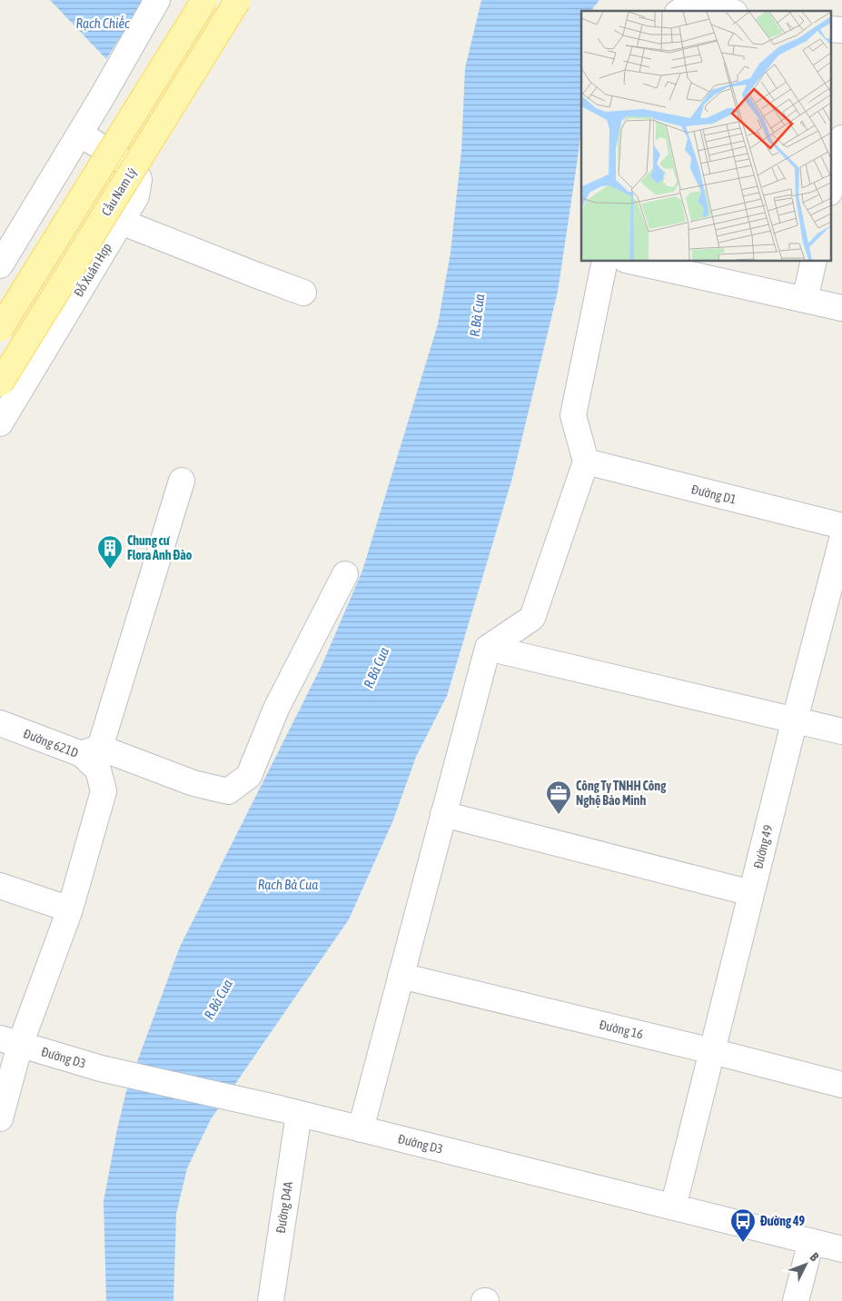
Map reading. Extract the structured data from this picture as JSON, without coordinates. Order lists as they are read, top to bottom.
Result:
{
  "streets": {
    "main road": ["Cầu Nam Lý"],
    "street": [
      "Đỗ Xuân Hợp",
      "Đường D1",
      "Đường 621D",
      "Đường 49",
      "Đường 16",
      "Đường D3",
      "Đường D4A"
    ]
  },
  "crossings": [
    ["Đường 49", "Đường 16"],
    ["Đường 49", "Đường D3"],
    ["Đường D3", "Đường D4A"]
  ],
  "water": ["Rạch Chiếc", "R.Bà Cua", "Rạch Bà Cua"],
  "places": {
    "building": ["Chung cư Flora Anh Đào"],
    "office": ["Công Ty TNHH Công Nghệ Bảo Minh"],
    "bus stop": ["Đường 49"]
  },
  "north": "top right"
}
